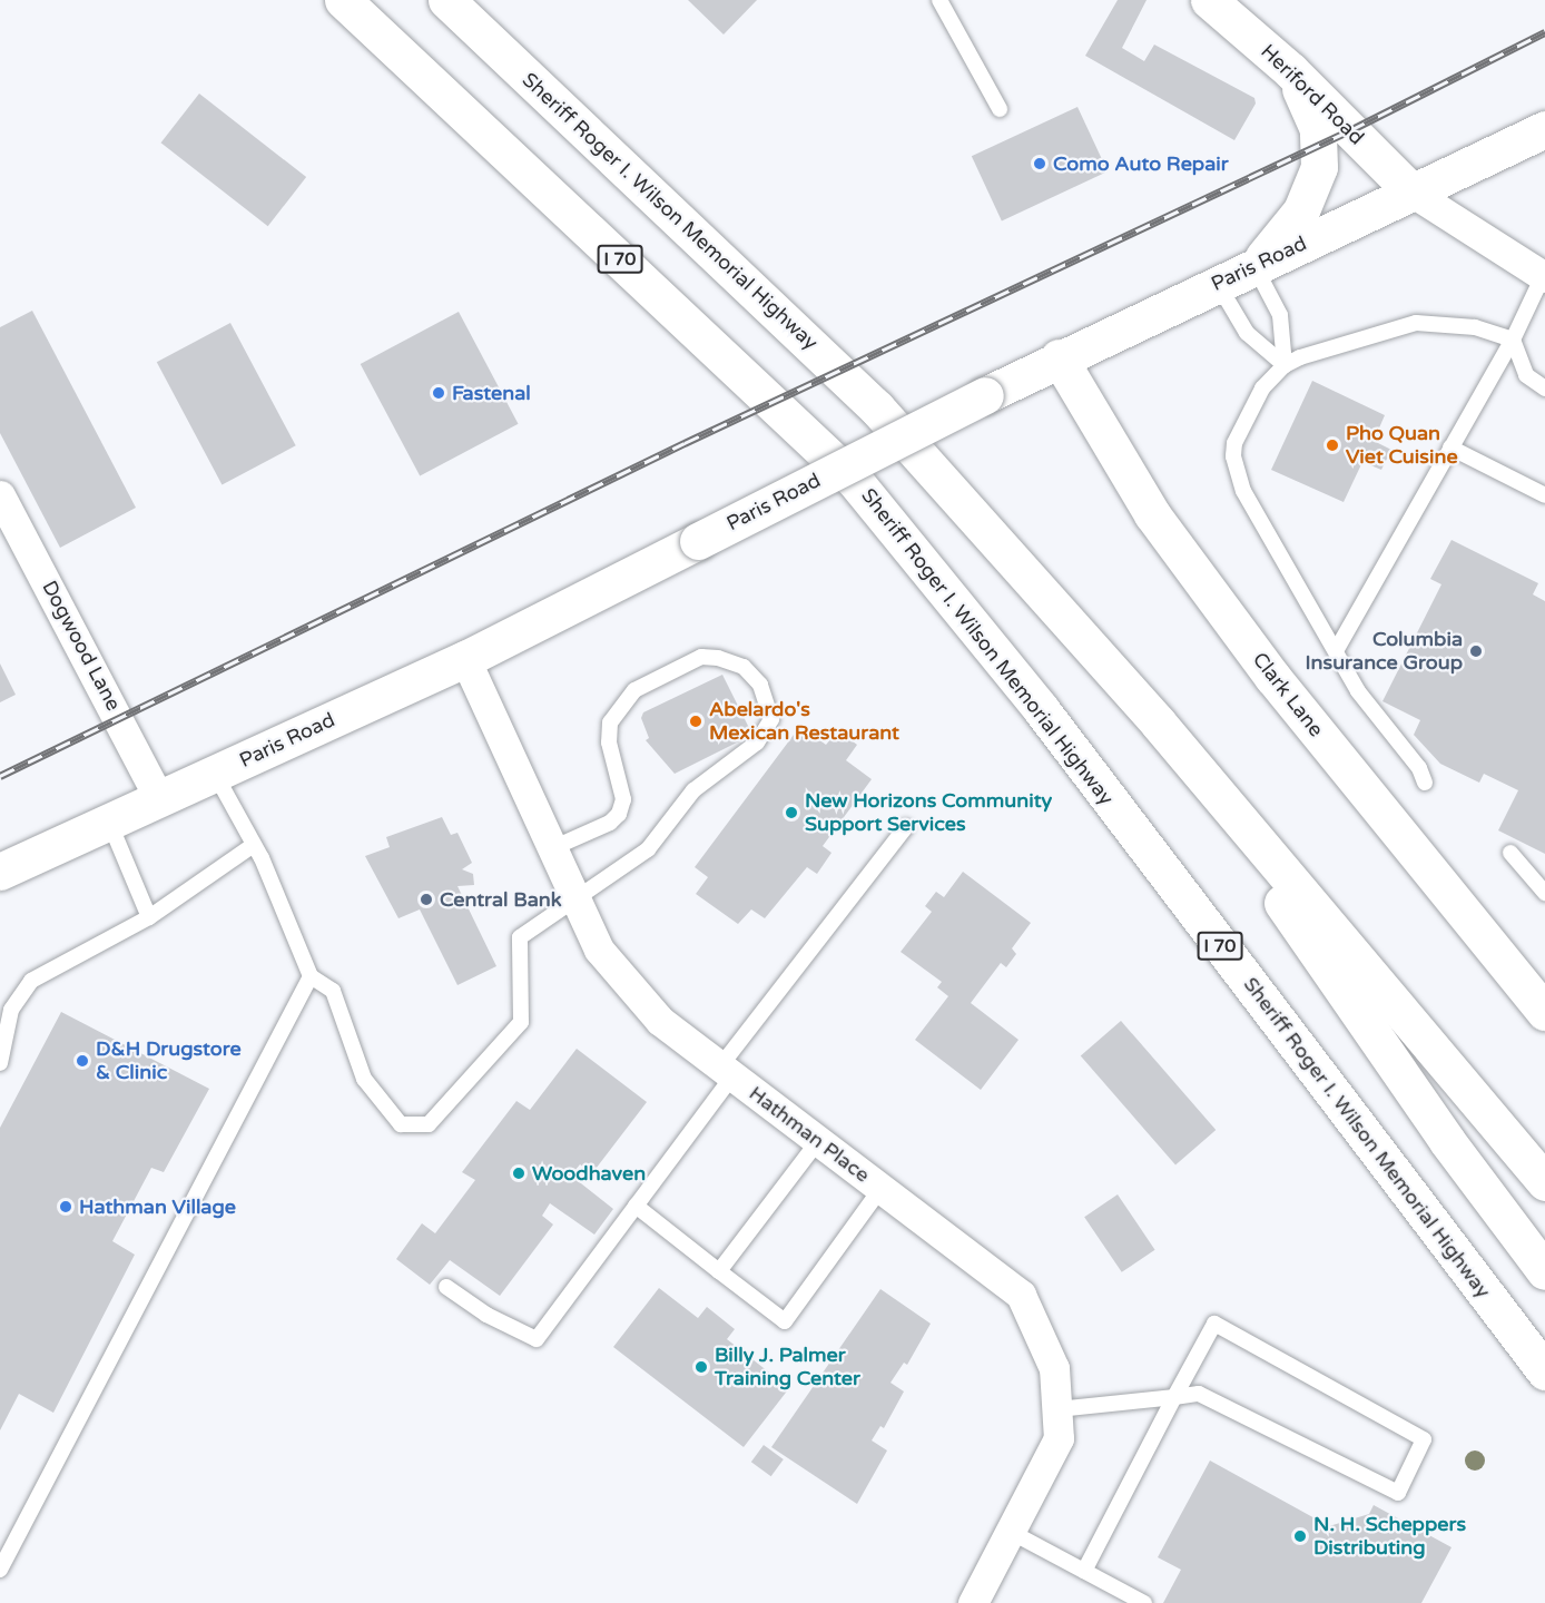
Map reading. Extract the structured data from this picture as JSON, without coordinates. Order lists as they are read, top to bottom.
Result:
{
  "streets": {
    "main road": [
      "Heriford Road",
      "Sheriff Roger I. Wilson Memorial Highway",
      "I 70",
      "Paris Road",
      "Clark Lane"
    ],
    "street": ["Dogwood Lane", "Hathman Place"]
  },
  "crossings": [
    ["Heriford Road", "Paris Road"],
    ["Paris Road", "Dogwood Lane"],
    ["Paris Road", "Clark Lane"],
    ["Paris Road", "Hathman Place"]
  ],
  "places": [
    "Como Auto Repair",
    "Fastenal",
    "Pho Quan Viet Cuisine",
    "Columbia Insurance Group",
    "Abelardo's Mexican Restaurant",
    "New Horizons Community Support Services",
    "Central Bank",
    "D&H Drugstore & Clinic",
    "Woodhaven",
    "Hathman Village",
    "Billy J. Palmer Training Center",
    "N. H. Scheppers Distributing"
  ]
}
